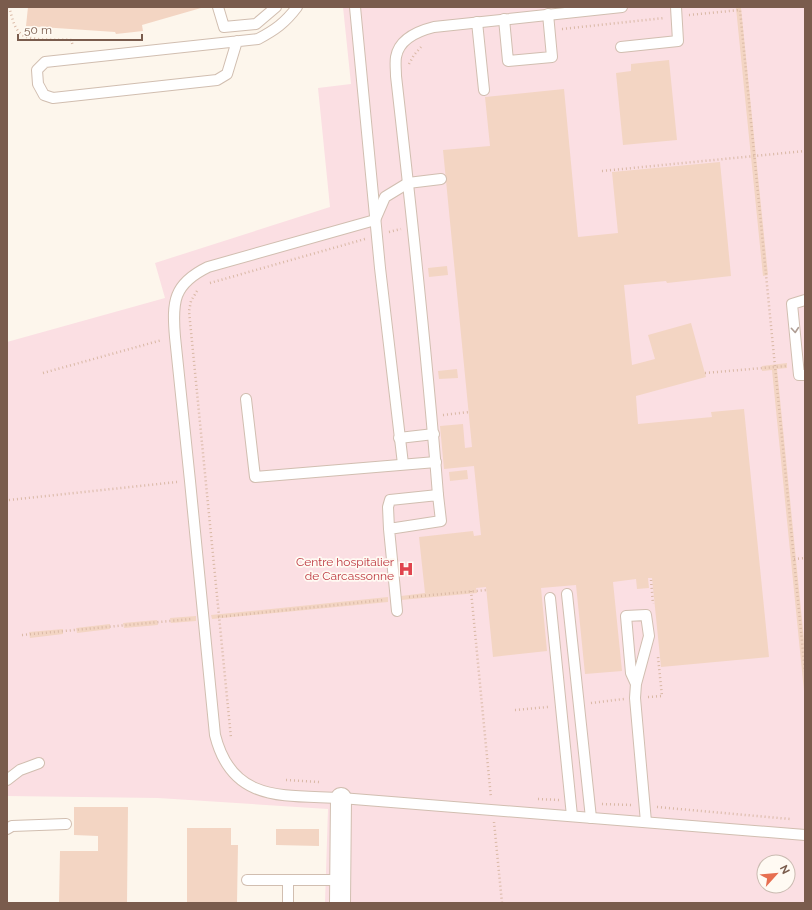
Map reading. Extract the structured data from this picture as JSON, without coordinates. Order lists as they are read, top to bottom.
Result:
{
  "places": {
    "hospital": ["Centre hospitalier de Carcassonne"]
  },
  "scale_bar": "50 m",
  "north": "top right"
}
